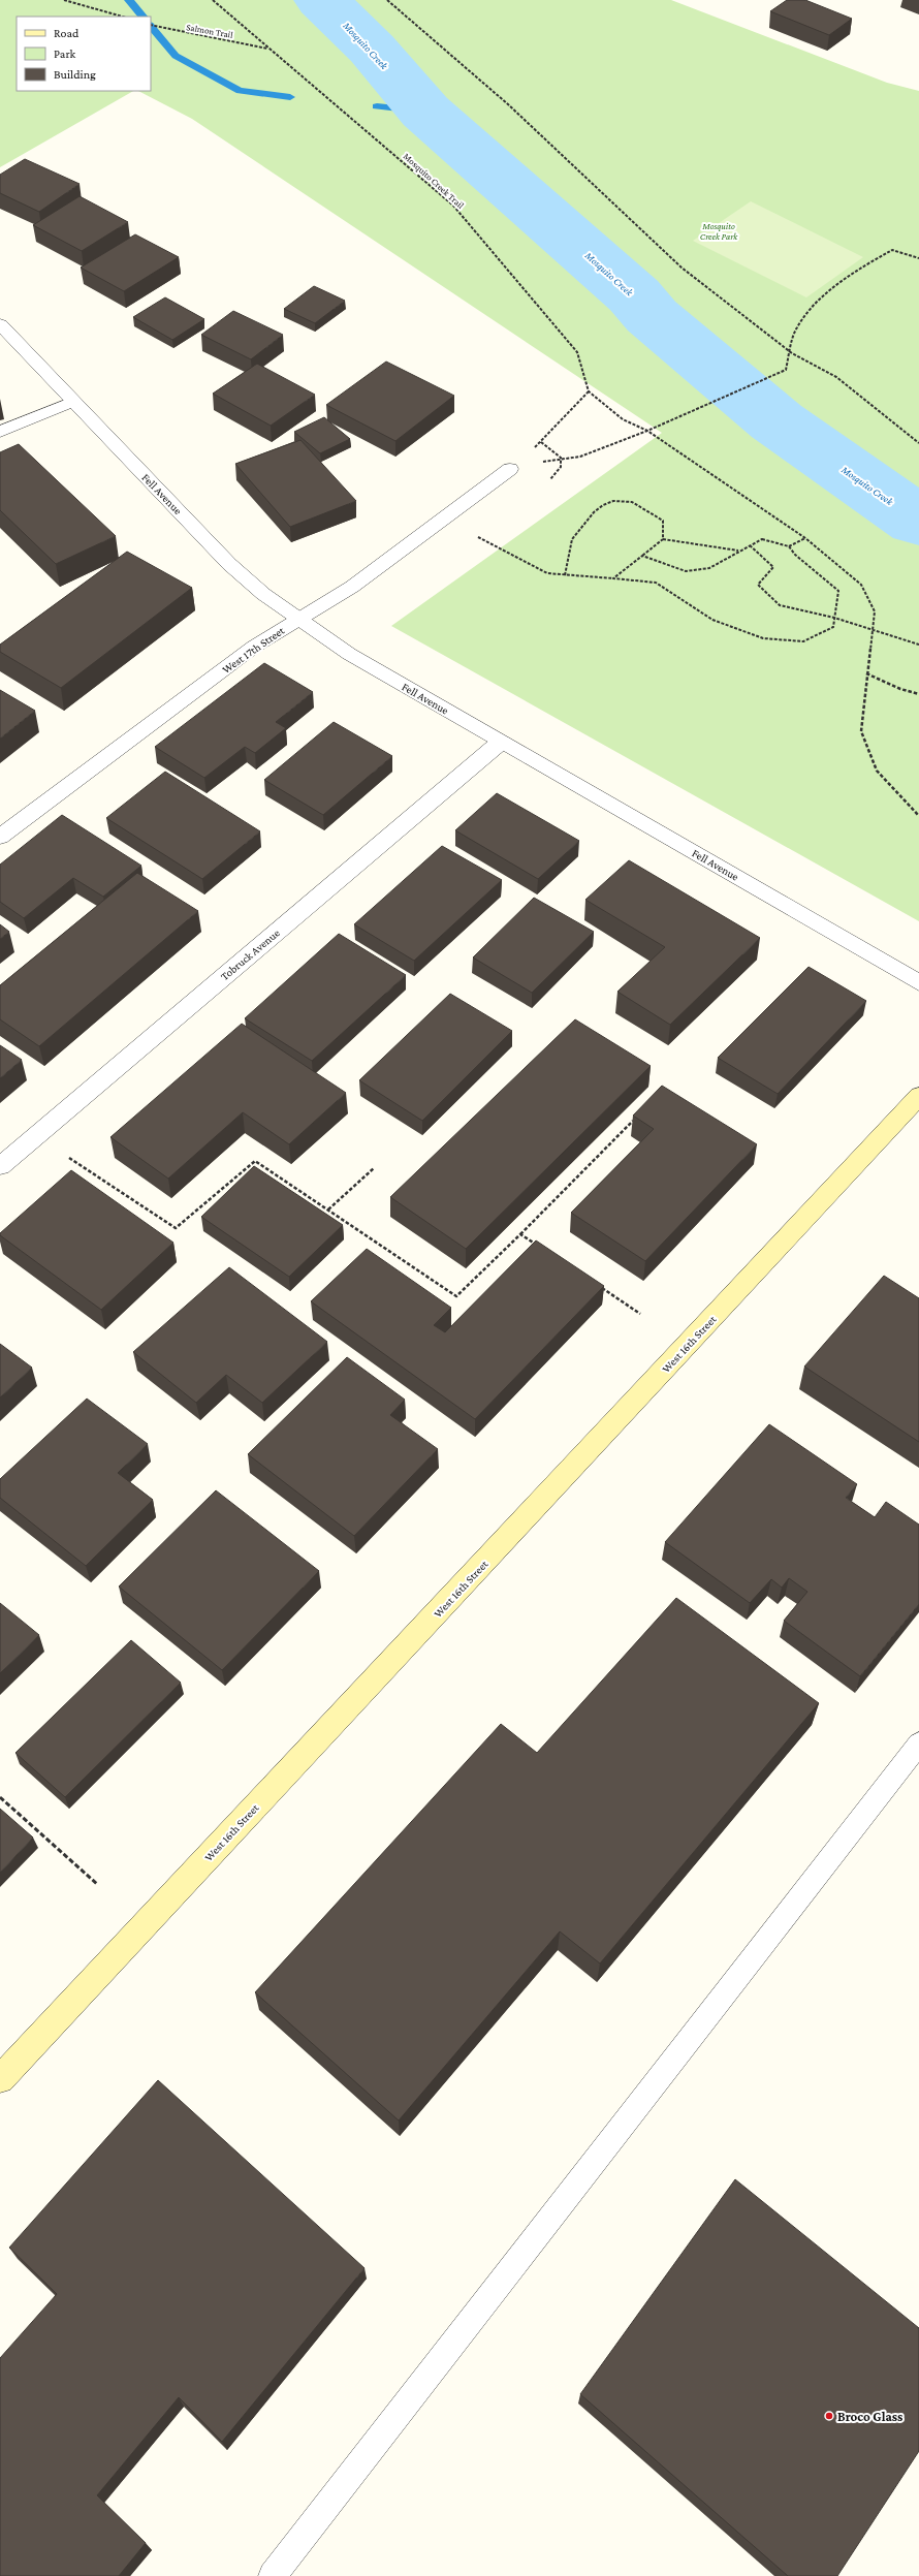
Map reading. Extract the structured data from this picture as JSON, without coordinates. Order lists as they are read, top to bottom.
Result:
{
  "streets": {
    "main road": ["West 16th Street"],
    "street": ["Fell Avenue", "West 17th Street", "Tobruck Avenue"],
    "path": ["Salmon Trail", "Mosquito Creek Trail"]
  },
  "crossings": [
    ["Salmon Trail", "Mosquito Creek Trail"],
    ["Fell Avenue", "West 17th Street"],
    ["Fell Avenue", "Tobruck Avenue"]
  ],
  "water": ["Mosquito Creek"],
  "parks": ["Mosquito Creek Park"],
  "places": ["Broco Glass"],
  "legend": ["Road", "Park", "Building"]
}
